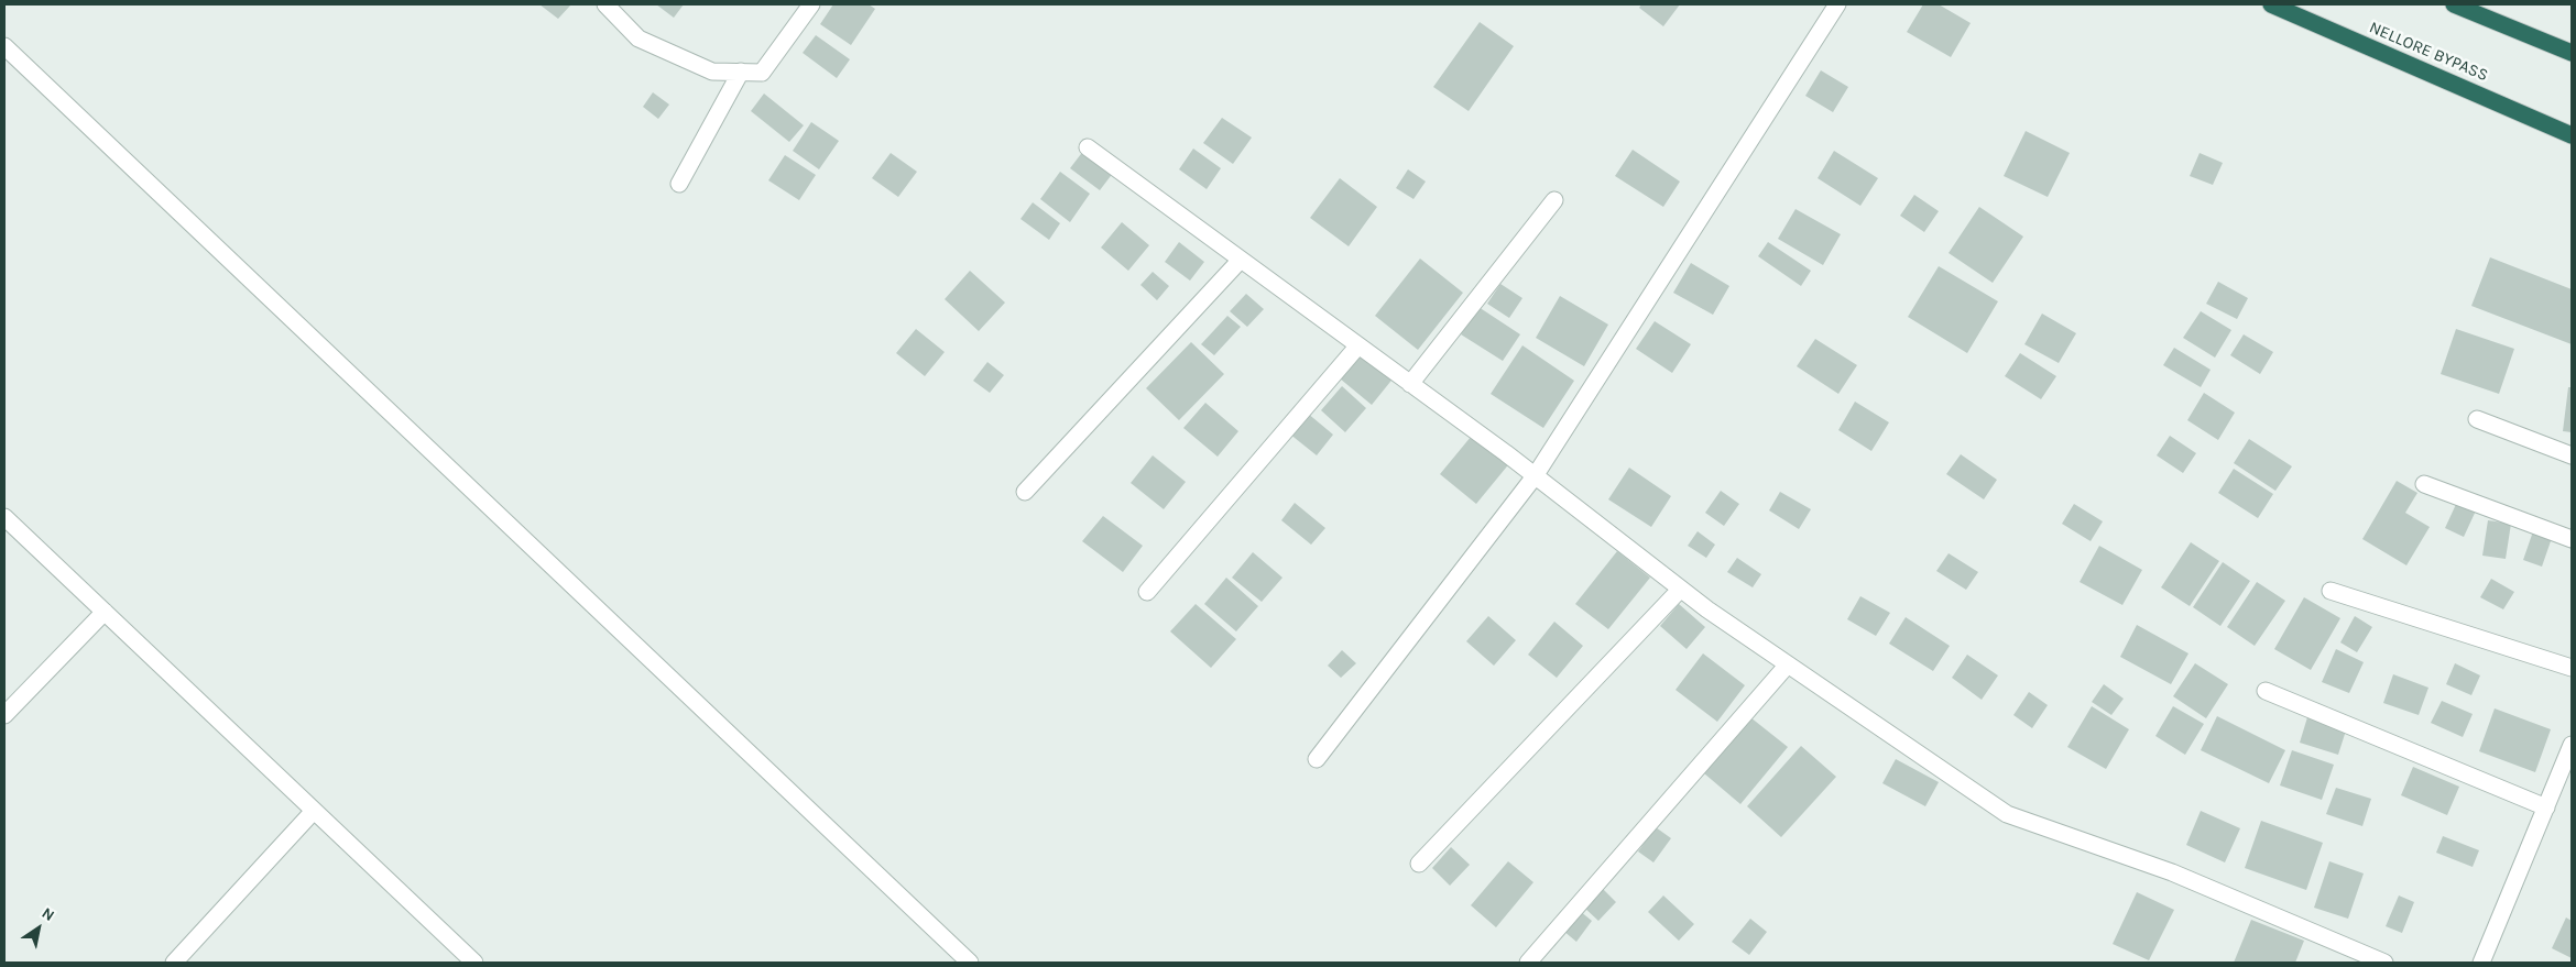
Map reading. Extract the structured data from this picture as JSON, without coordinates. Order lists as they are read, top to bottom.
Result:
{
  "streets": {
    "highway": ["NELLORE BYPASS"]
  },
  "north": "top right"
}
